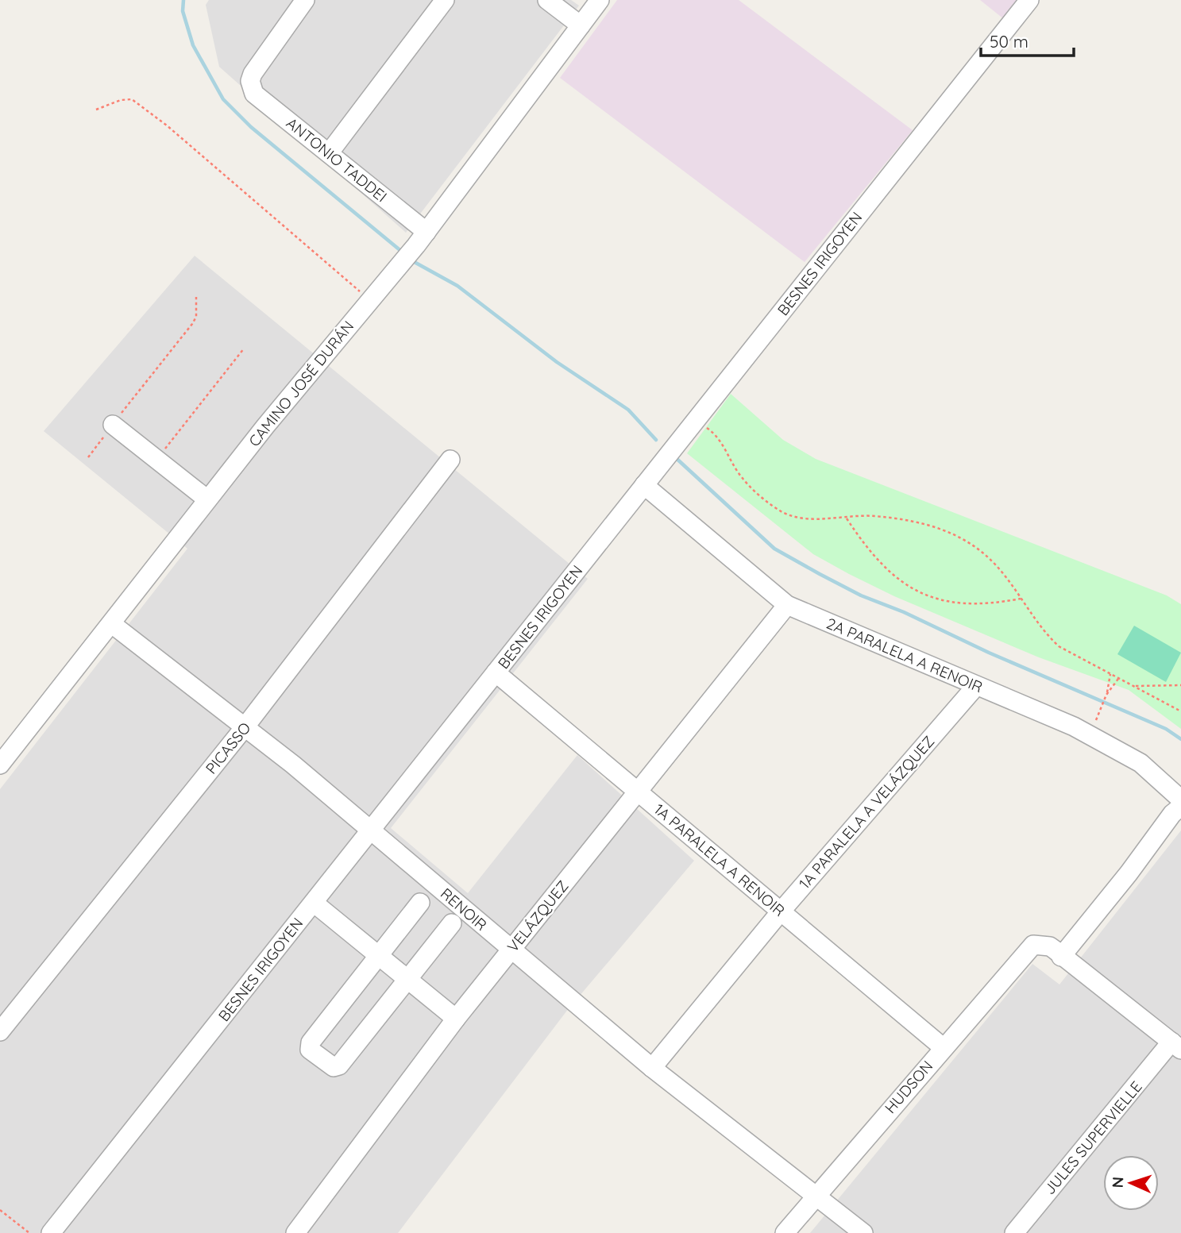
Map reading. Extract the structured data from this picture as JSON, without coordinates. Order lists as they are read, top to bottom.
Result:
{
  "streets": {
    "street": [
      "ANTONIO TADDEI",
      "BESNES IRIGOYEN",
      "CAMINO JOSÉ DURÁN",
      "2A PARALELA A RENOIR",
      "PICASSO",
      "1A PARALELA A VELÁZQUEZ",
      "1A PARALELA A RENOIR",
      "RENOIR",
      "VELÁZQUEZ",
      "HUDSON",
      "JULES SUPERVIELLE"
    ]
  },
  "crossings": [
    ["ANTONIO TADDEI", "CAMINO JOSÉ DURÁN"],
    ["BESNES IRIGOYEN", "2A PARALELA A RENOIR"],
    ["BESNES IRIGOYEN", "1A PARALELA A RENOIR"],
    ["BESNES IRIGOYEN", "RENOIR"],
    ["CAMINO JOSÉ DURÁN", "RENOIR"],
    ["2A PARALELA A RENOIR", "1A PARALELA A VELÁZQUEZ"],
    ["2A PARALELA A RENOIR", "VELÁZQUEZ"],
    ["PICASSO", "RENOIR"],
    ["1A PARALELA A VELÁZQUEZ", "1A PARALELA A RENOIR"],
    ["1A PARALELA A VELÁZQUEZ", "RENOIR"],
    ["1A PARALELA A RENOIR", "VELÁZQUEZ"],
    ["1A PARALELA A RENOIR", "HUDSON"],
    ["RENOIR", "VELÁZQUEZ"],
    ["RENOIR", "HUDSON"]
  ],
  "scale_bar": "50 m",
  "north": "left"
}
